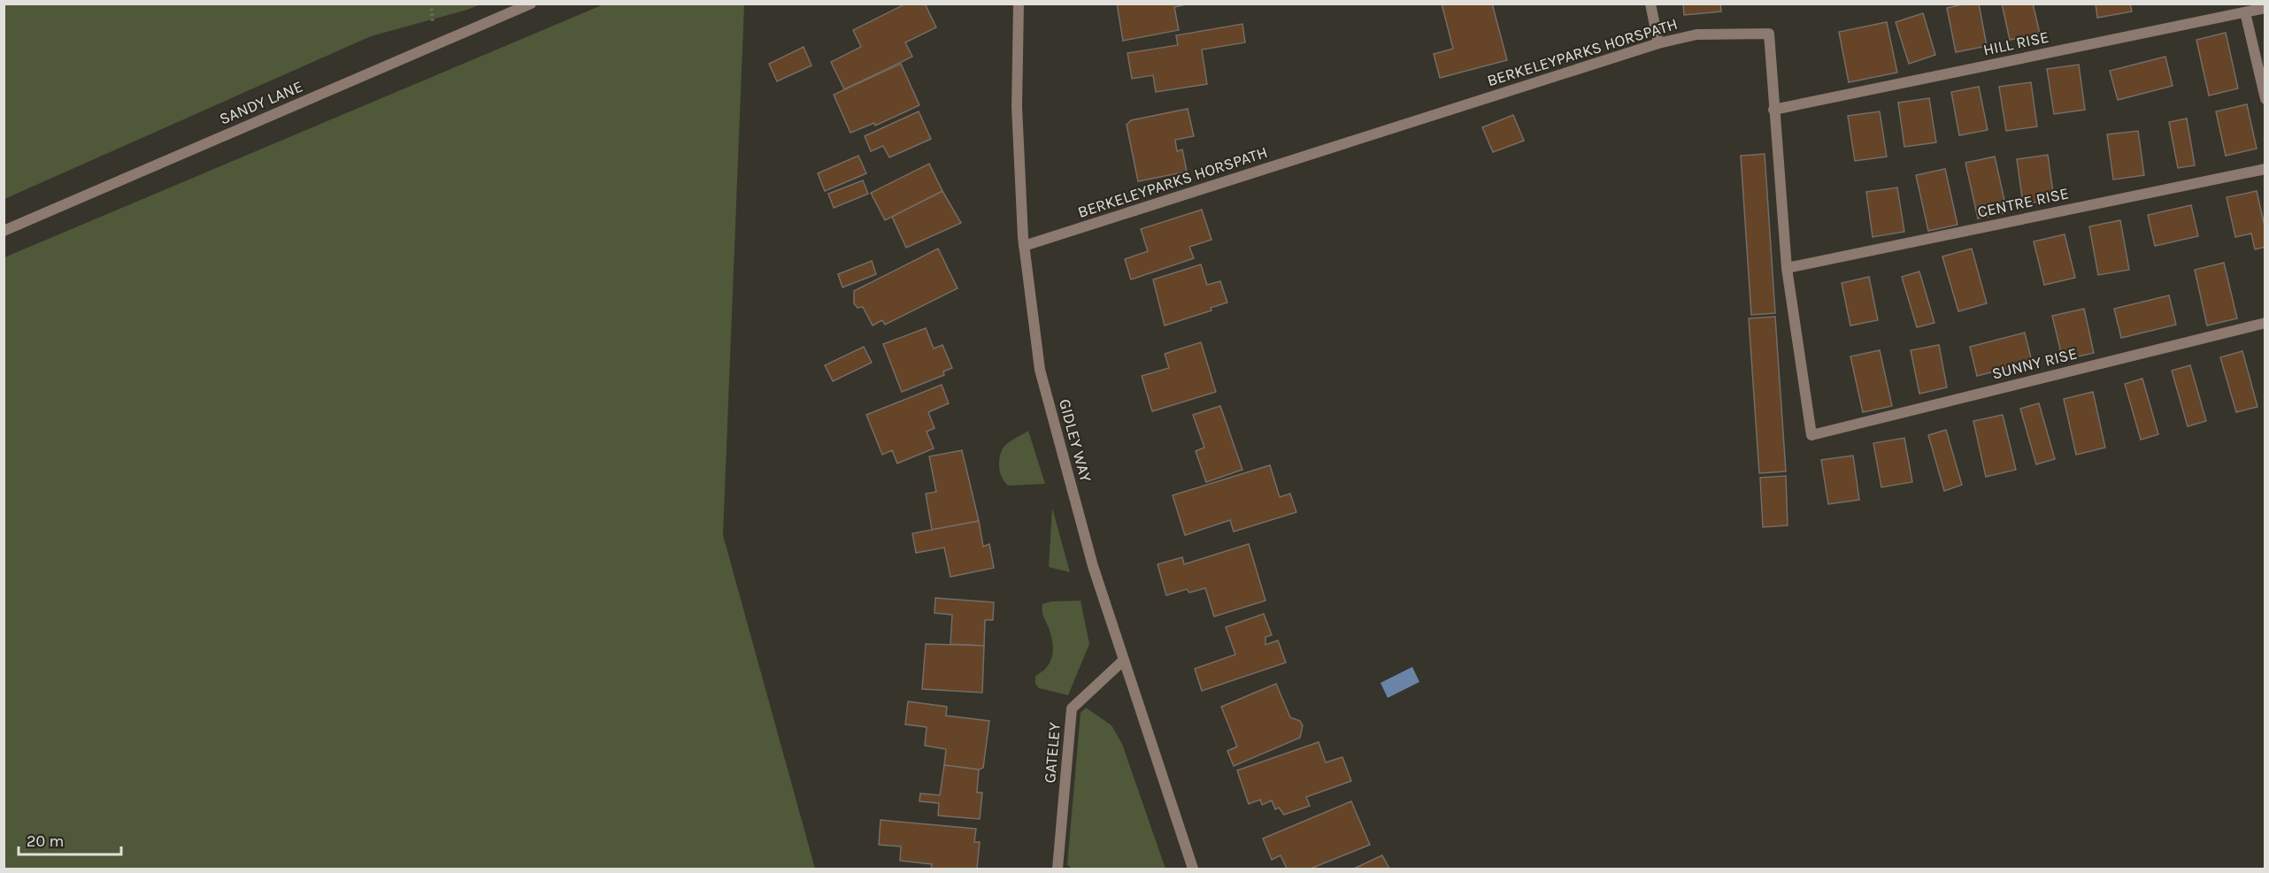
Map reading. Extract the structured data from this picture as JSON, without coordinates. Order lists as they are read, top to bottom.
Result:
{
  "streets": {
    "street": [
      "HILL RISE",
      "BERKELEYPARKS HORSPATH",
      "SANDY LANE",
      "CENTRE RISE",
      "SUNNY RISE",
      "GIDLEY WAY",
      "GATELEY"
    ]
  },
  "crossings": [
    ["HILL RISE", "BERKELEYPARKS HORSPATH"],
    ["BERKELEYPARKS HORSPATH", "CENTRE RISE"],
    ["BERKELEYPARKS HORSPATH", "SUNNY RISE"],
    ["BERKELEYPARKS HORSPATH", "GIDLEY WAY"],
    ["GIDLEY WAY", "GATELEY"]
  ],
  "scale_bar": "20 m"
}
